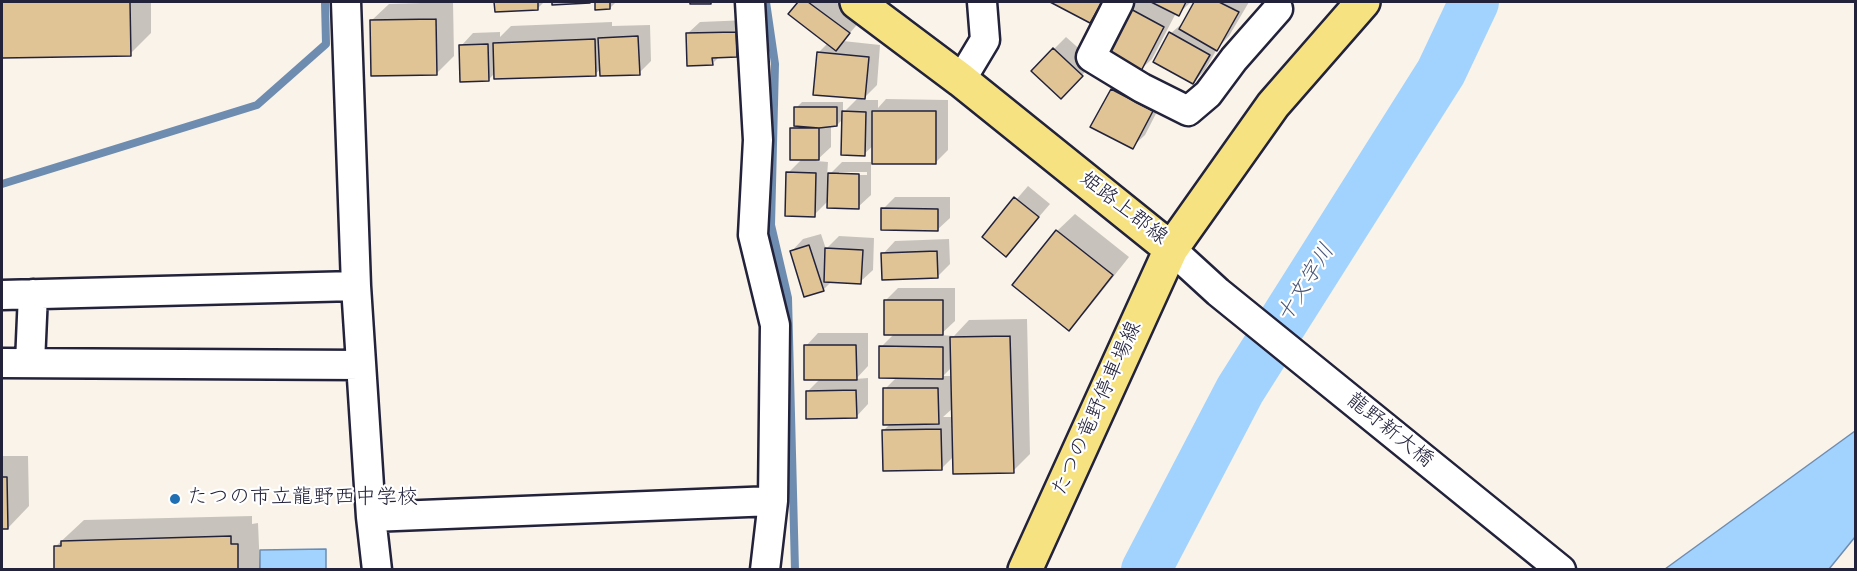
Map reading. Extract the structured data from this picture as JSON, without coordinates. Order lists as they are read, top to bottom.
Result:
{
  "streets": {
    "main road": ["姫路上郡線", "たつの竜野停車場線"],
    "street": ["龍野新大橋"]
  },
  "crossings": [
    ["姫路上郡線", "たつの竜野停車場線"],
    ["姫路上郡線", "龍野新大橋"],
    ["たつの竜野停車場線", "龍野新大橋"]
  ],
  "water": ["十文字川"],
  "places": ["たつの市立龍野西中学校"]
}
